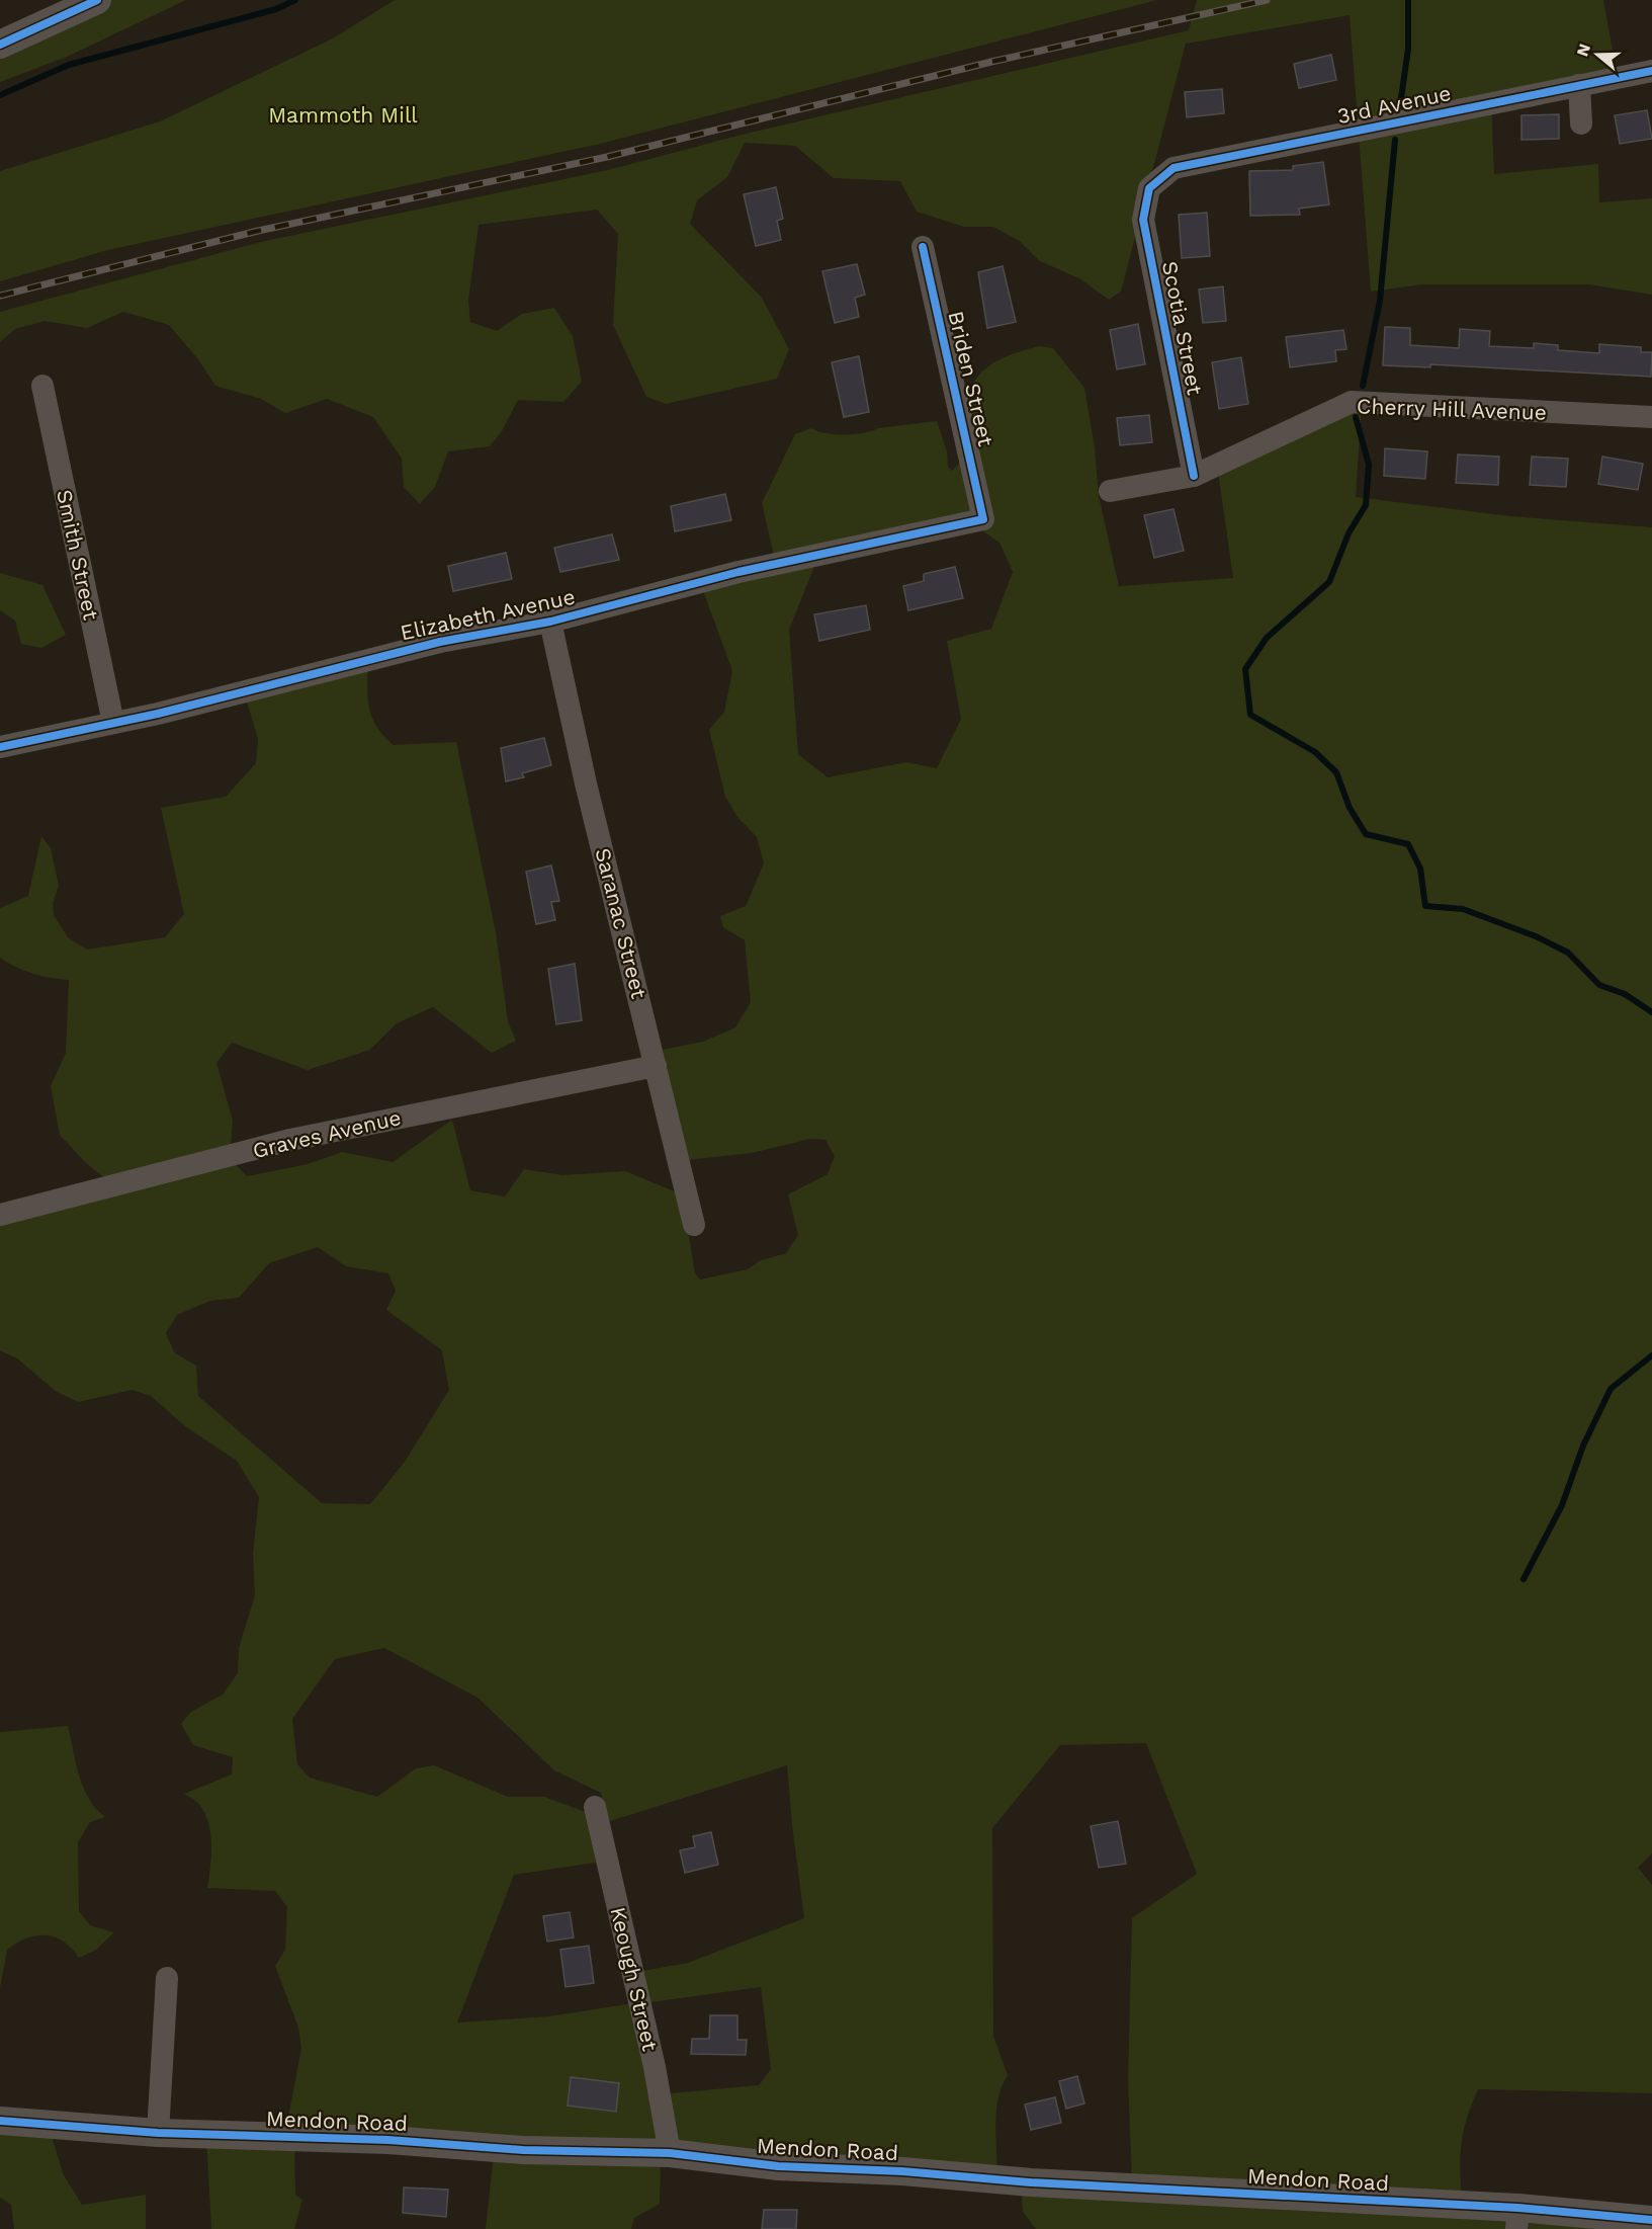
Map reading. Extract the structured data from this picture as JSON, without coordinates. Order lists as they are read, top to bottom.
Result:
{
  "streets": {
    "street": [
      "3rd Avenue",
      "Scotia Street",
      "Briden Street",
      "Cherry Hill Avenue",
      "Smith Street",
      "Elizabeth Avenue",
      "Saranac Street",
      "Graves Avenue",
      "Keough Street",
      "Mendon Road"
    ]
  },
  "crossings": [
    ["3rd Avenue", "Scotia Street"],
    ["Scotia Street", "Cherry Hill Avenue"],
    ["Briden Street", "Elizabeth Avenue"],
    ["Smith Street", "Elizabeth Avenue"],
    ["Elizabeth Avenue", "Saranac Street"],
    ["Saranac Street", "Graves Avenue"],
    ["Keough Street", "Mendon Road"]
  ],
  "parks": ["Mammoth Mill"],
  "north": "left"
}
